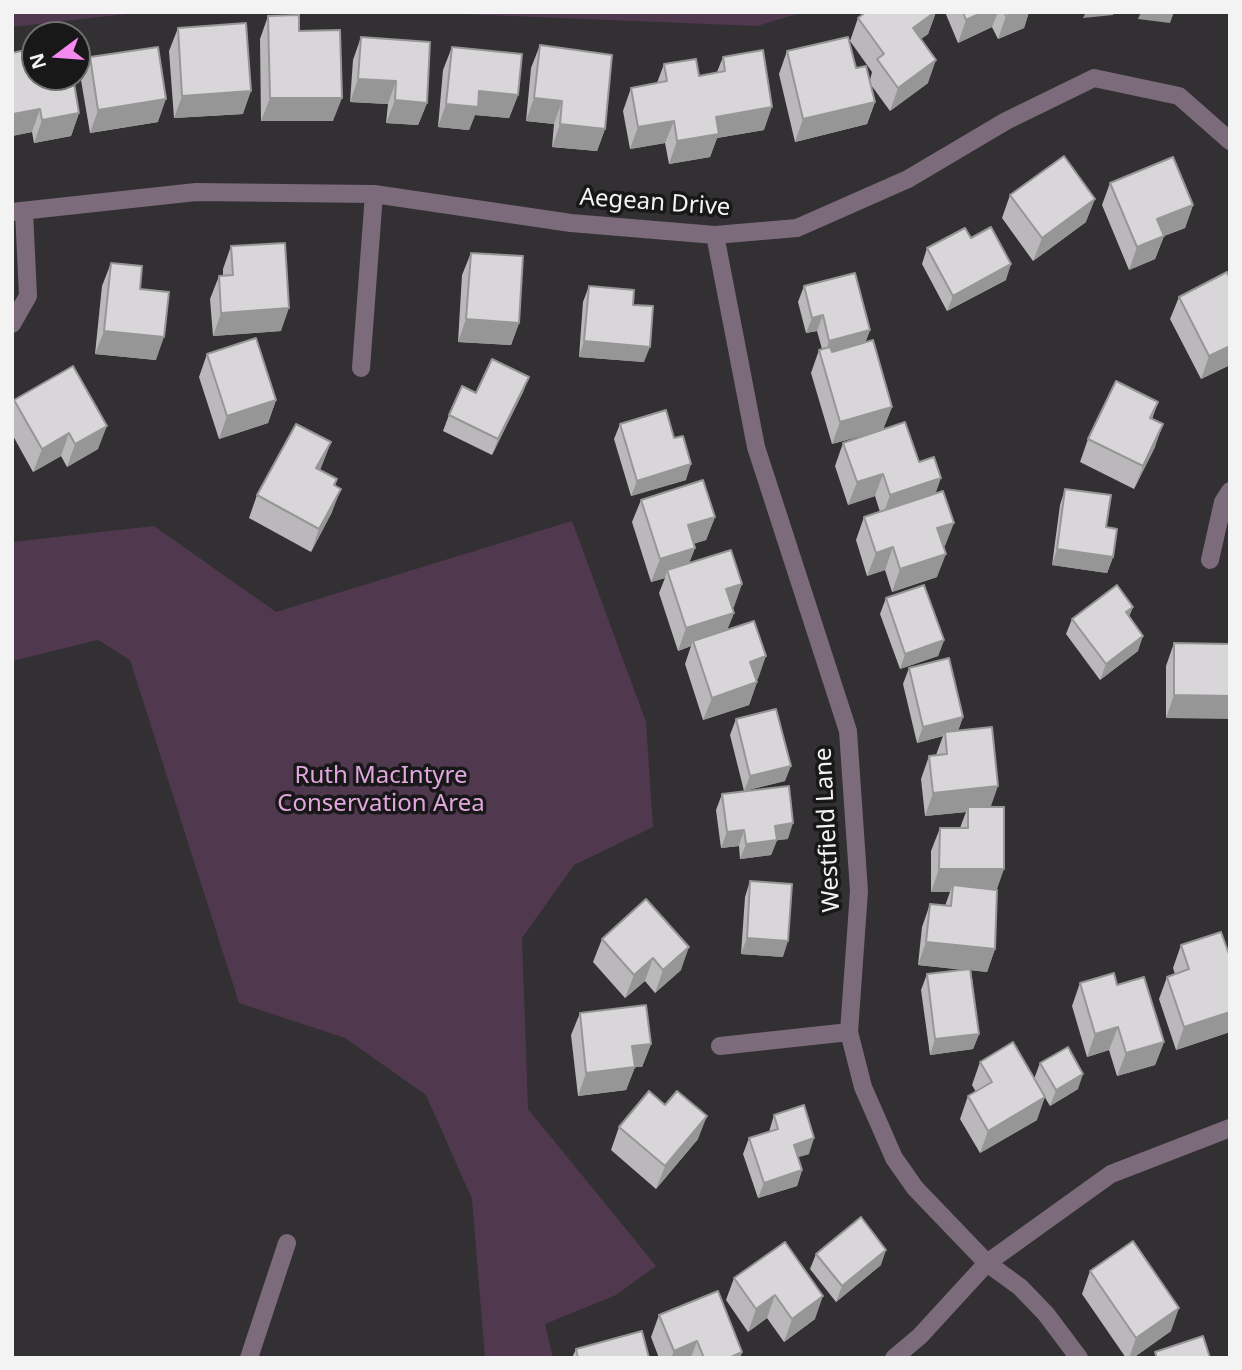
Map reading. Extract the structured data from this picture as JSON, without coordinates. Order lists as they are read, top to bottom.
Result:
{
  "streets": {
    "street": ["Aegean Drive", "Westfield Lane"]
  },
  "crossings": [
    ["Aegean Drive", "Westfield Lane"]
  ],
  "parks": ["Ruth MacIntyre Conservation Area"],
  "north": "left"
}
